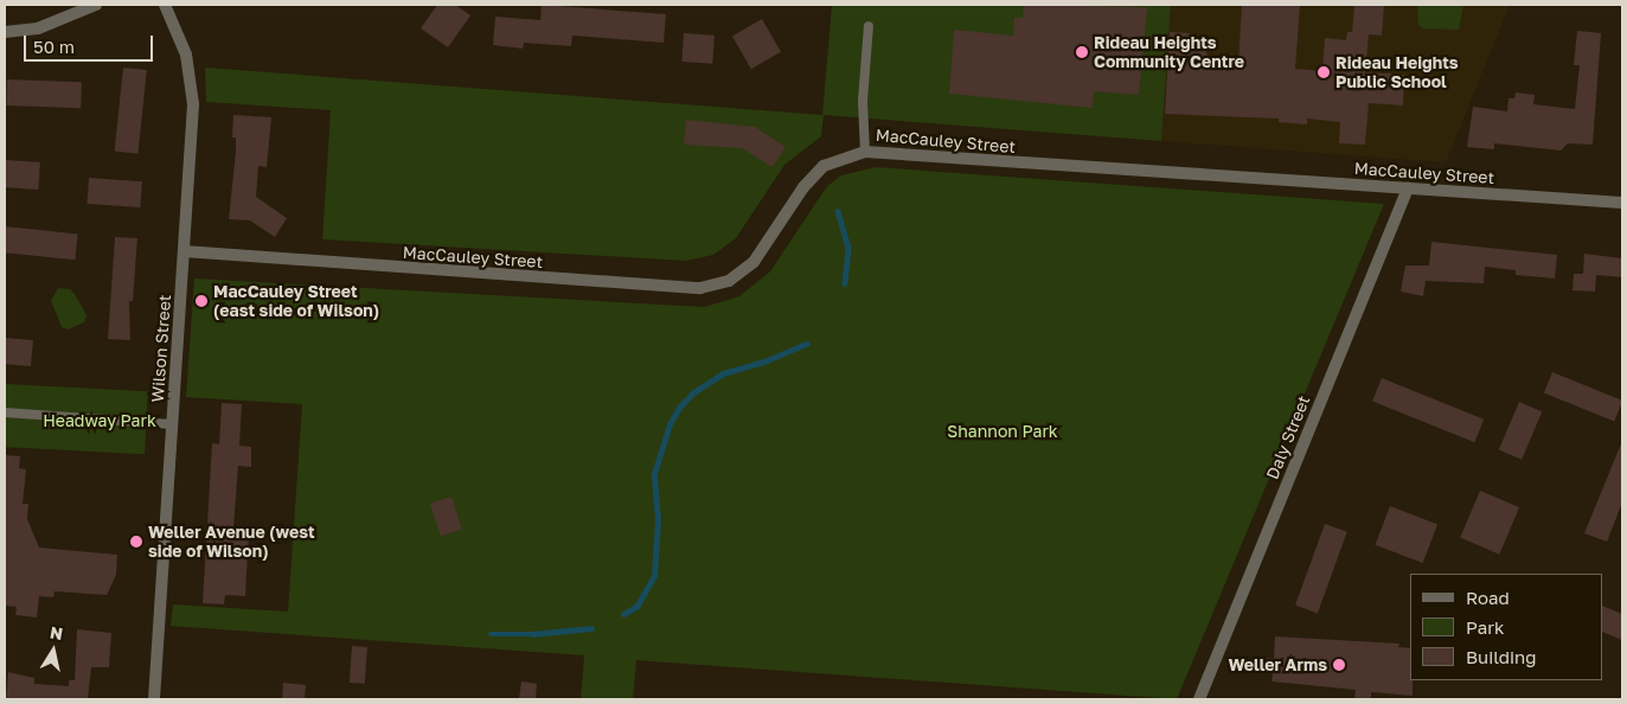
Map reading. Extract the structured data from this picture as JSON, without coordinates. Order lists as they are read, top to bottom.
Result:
{
  "streets": {
    "street": ["MacCauley Street", "Wilson Street", "Daly Street"]
  },
  "crossings": [
    ["MacCauley Street", "Wilson Street"],
    ["MacCauley Street", "Daly Street"]
  ],
  "parks": ["Headway Park", "Shannon Park"],
  "places": [
    "Rideau Heights Community Centre",
    "Rideau Heights Public School",
    "MacCauley Street (east side of Wilson)",
    "Weller Avenue (west side of Wilson)",
    "Weller Arms"
  ],
  "legend": ["Road", "Park", "Building"],
  "scale_bar": "50 m",
  "north": "top"
}
